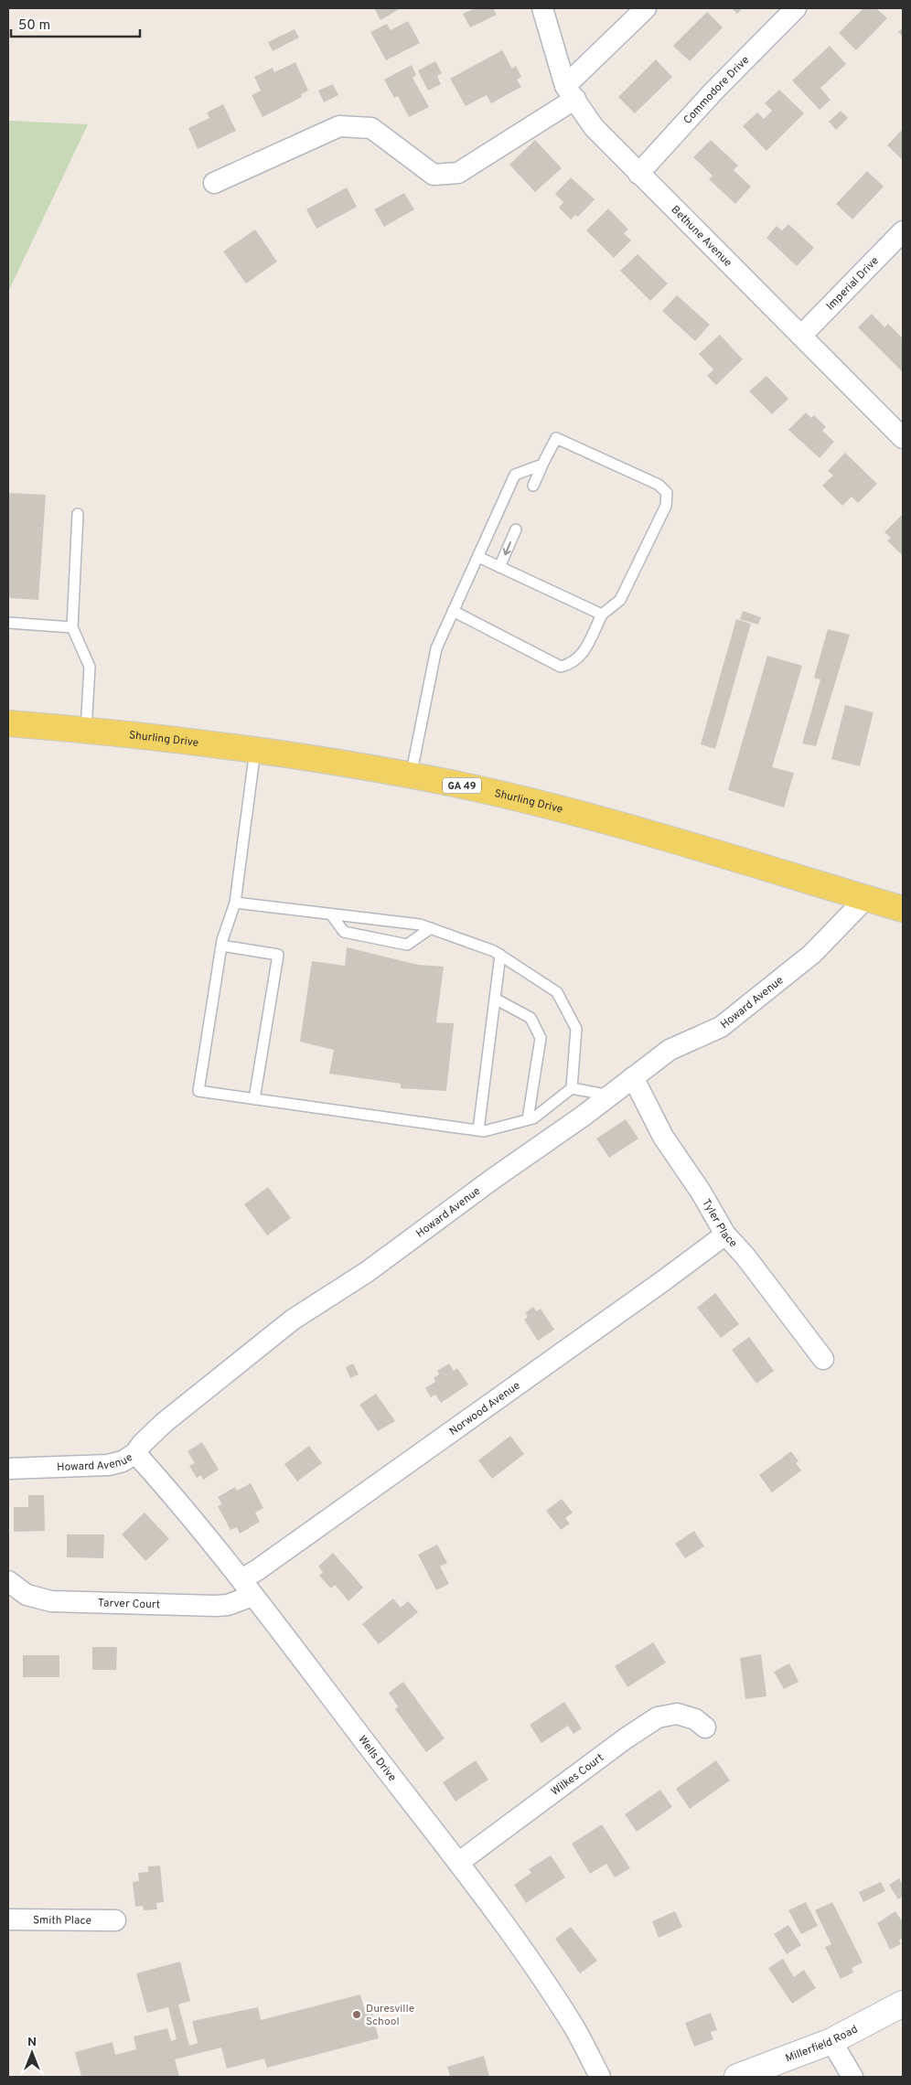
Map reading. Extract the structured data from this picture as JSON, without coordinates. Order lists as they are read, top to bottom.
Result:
{
  "streets": {
    "main road": ["Shurling Drive", "GA 49", "Millerfield Road"],
    "street": [
      "Commodore Drive",
      "Bethune Avenue",
      "Imperial Drive",
      "Howard Avenue",
      "Tyler Place",
      "Norwood Avenue",
      "Tarver Court",
      "Wells Drive",
      "Wilkes Court",
      "Smith Place"
    ]
  },
  "crossings": [
    ["Commodore Drive", "Bethune Avenue"],
    ["Bethune Avenue", "Imperial Drive"],
    ["Shurling Drive", "Howard Avenue"],
    ["Howard Avenue", "Tyler Place"],
    ["Howard Avenue", "Wells Drive"],
    ["Tyler Place", "Norwood Avenue"],
    ["Norwood Avenue", "Tarver Court"],
    ["Norwood Avenue", "Wells Drive"],
    ["Tarver Court", "Wells Drive"],
    ["Wells Drive", "Wilkes Court"]
  ],
  "places": ["Duresville School"],
  "scale_bar": "50 m",
  "north": "top"
}
